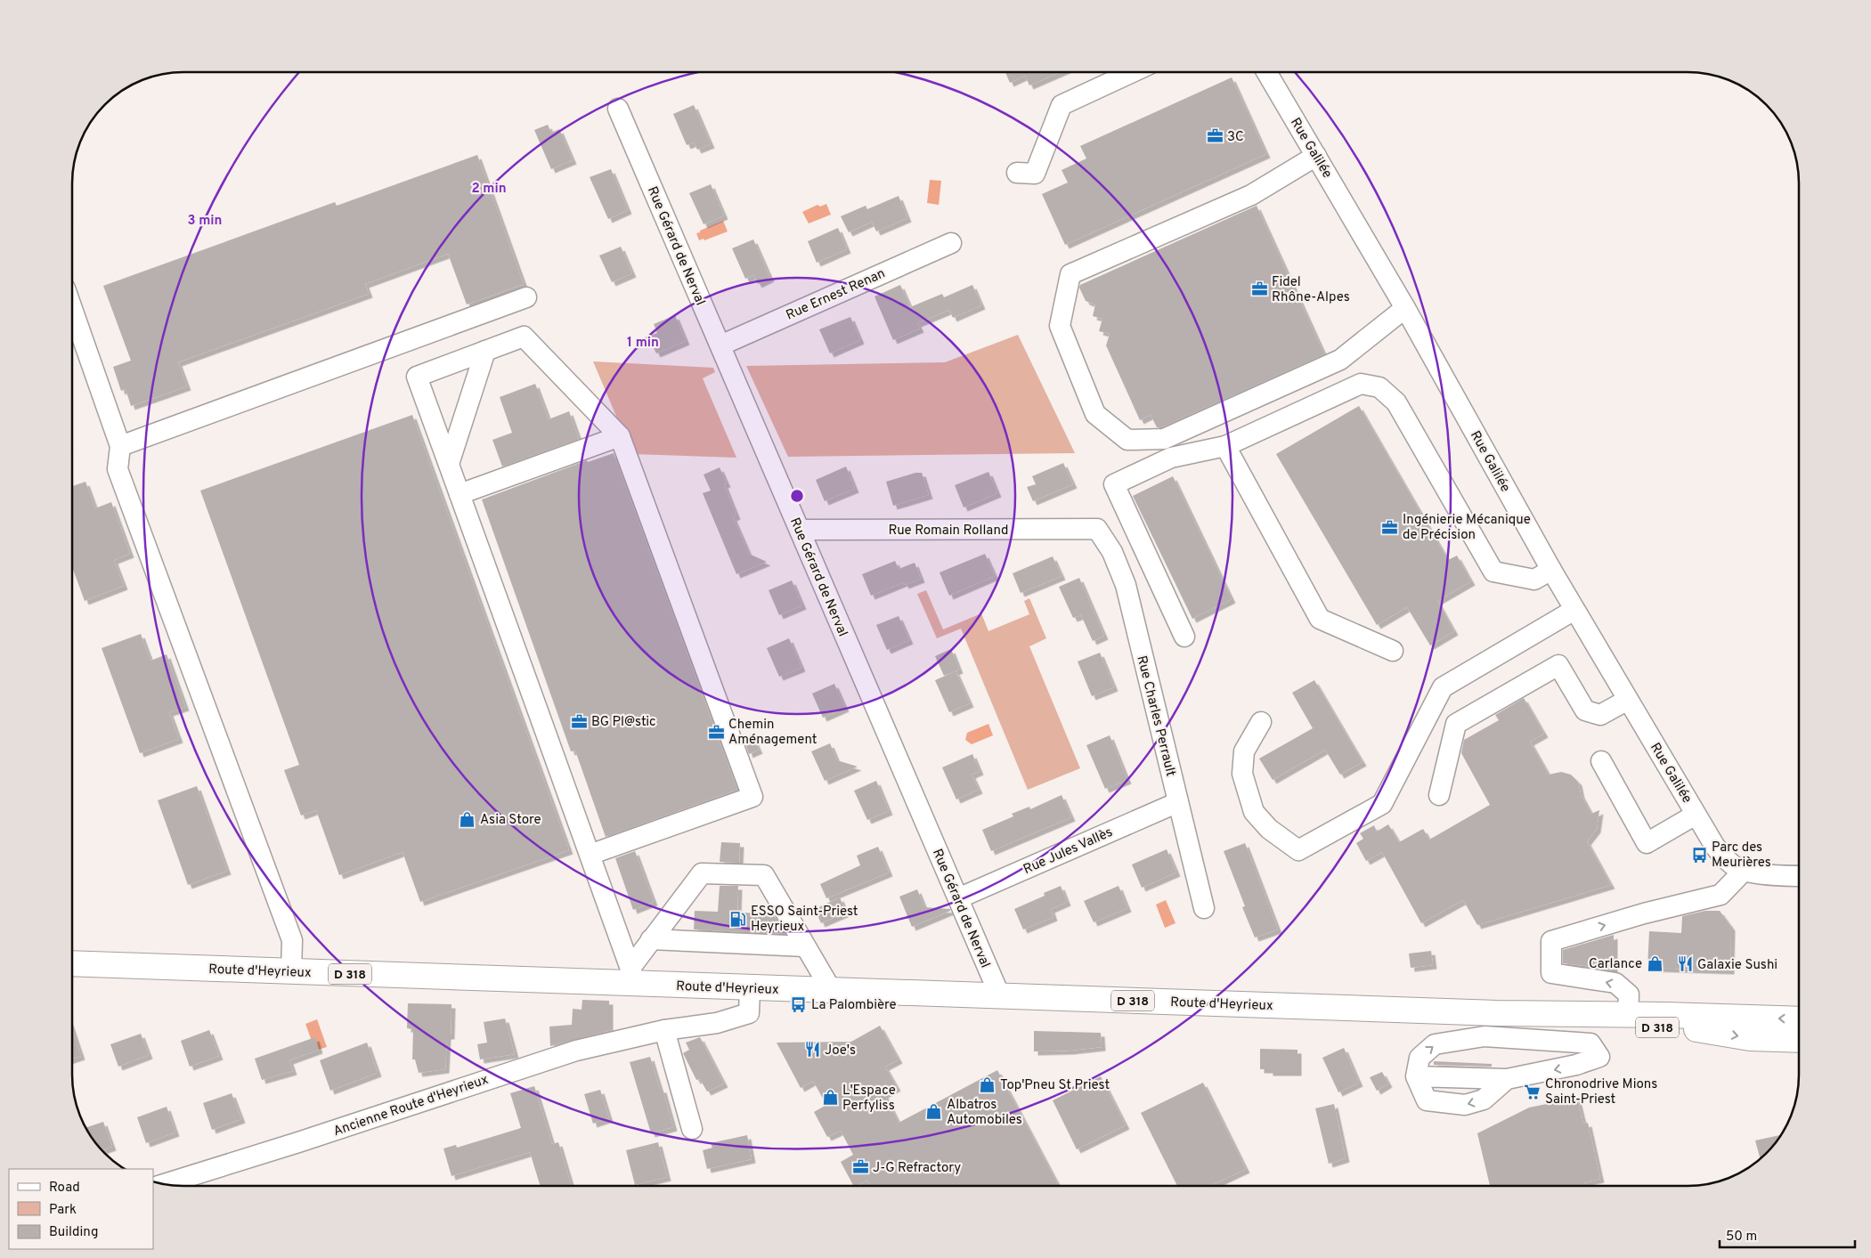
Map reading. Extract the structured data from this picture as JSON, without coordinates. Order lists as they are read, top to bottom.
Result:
{
  "streets": {
    "main road": ["Route d'Heyrieux", "D 318"],
    "street": [
      "Rue Galilée",
      "Rue Gérard de Nerval",
      "Rue Ernest Renan",
      "Rue Romain Rolland",
      "Rue Charles Perrault",
      "Rue Jules Vallès",
      "Ancienne Route d'Heyrieux"
    ]
  },
  "crossings": [
    ["Rue Gérard de Nerval", "Rue Ernest Renan"],
    ["Rue Gérard de Nerval", "Rue Romain Rolland"],
    ["Rue Gérard de Nerval", "Rue Jules Vallès"],
    ["Rue Gérard de Nerval", "Route d'Heyrieux"],
    ["Rue Romain Rolland", "Rue Charles Perrault"],
    ["Rue Charles Perrault", "Rue Jules Vallès"],
    ["Route d'Heyrieux", "Ancienne Route d'Heyrieux"]
  ],
  "places": {
    "office": [
      "3C",
      "Fidel Rhône-Alpes",
      "Ingénierie Mécanique de Précision",
      "BG Pl@stic",
      "Chemin Aménagement",
      "J-G Refractory"
    ],
    "shop": [
      "Asia Store",
      "Carlance",
      "Top'Pneu St Priest",
      "L'Espace Perfyliss",
      "Albatros Automobiles"
    ],
    "bus stop": ["Parc des Meurières", "La Palombière"],
    "fuel station": ["ESSO Saint-Priest Heyrieux"],
    "restaurant": ["Galaxie Sushi", "Joe's"],
    "supermarket": ["Chronodrive Mions Saint-Priest"]
  },
  "legend": ["Road", "Park", "Building"],
  "scale_bar": "50 m",
  "rings": ["2 min", "3 min", "1 min"]
}
